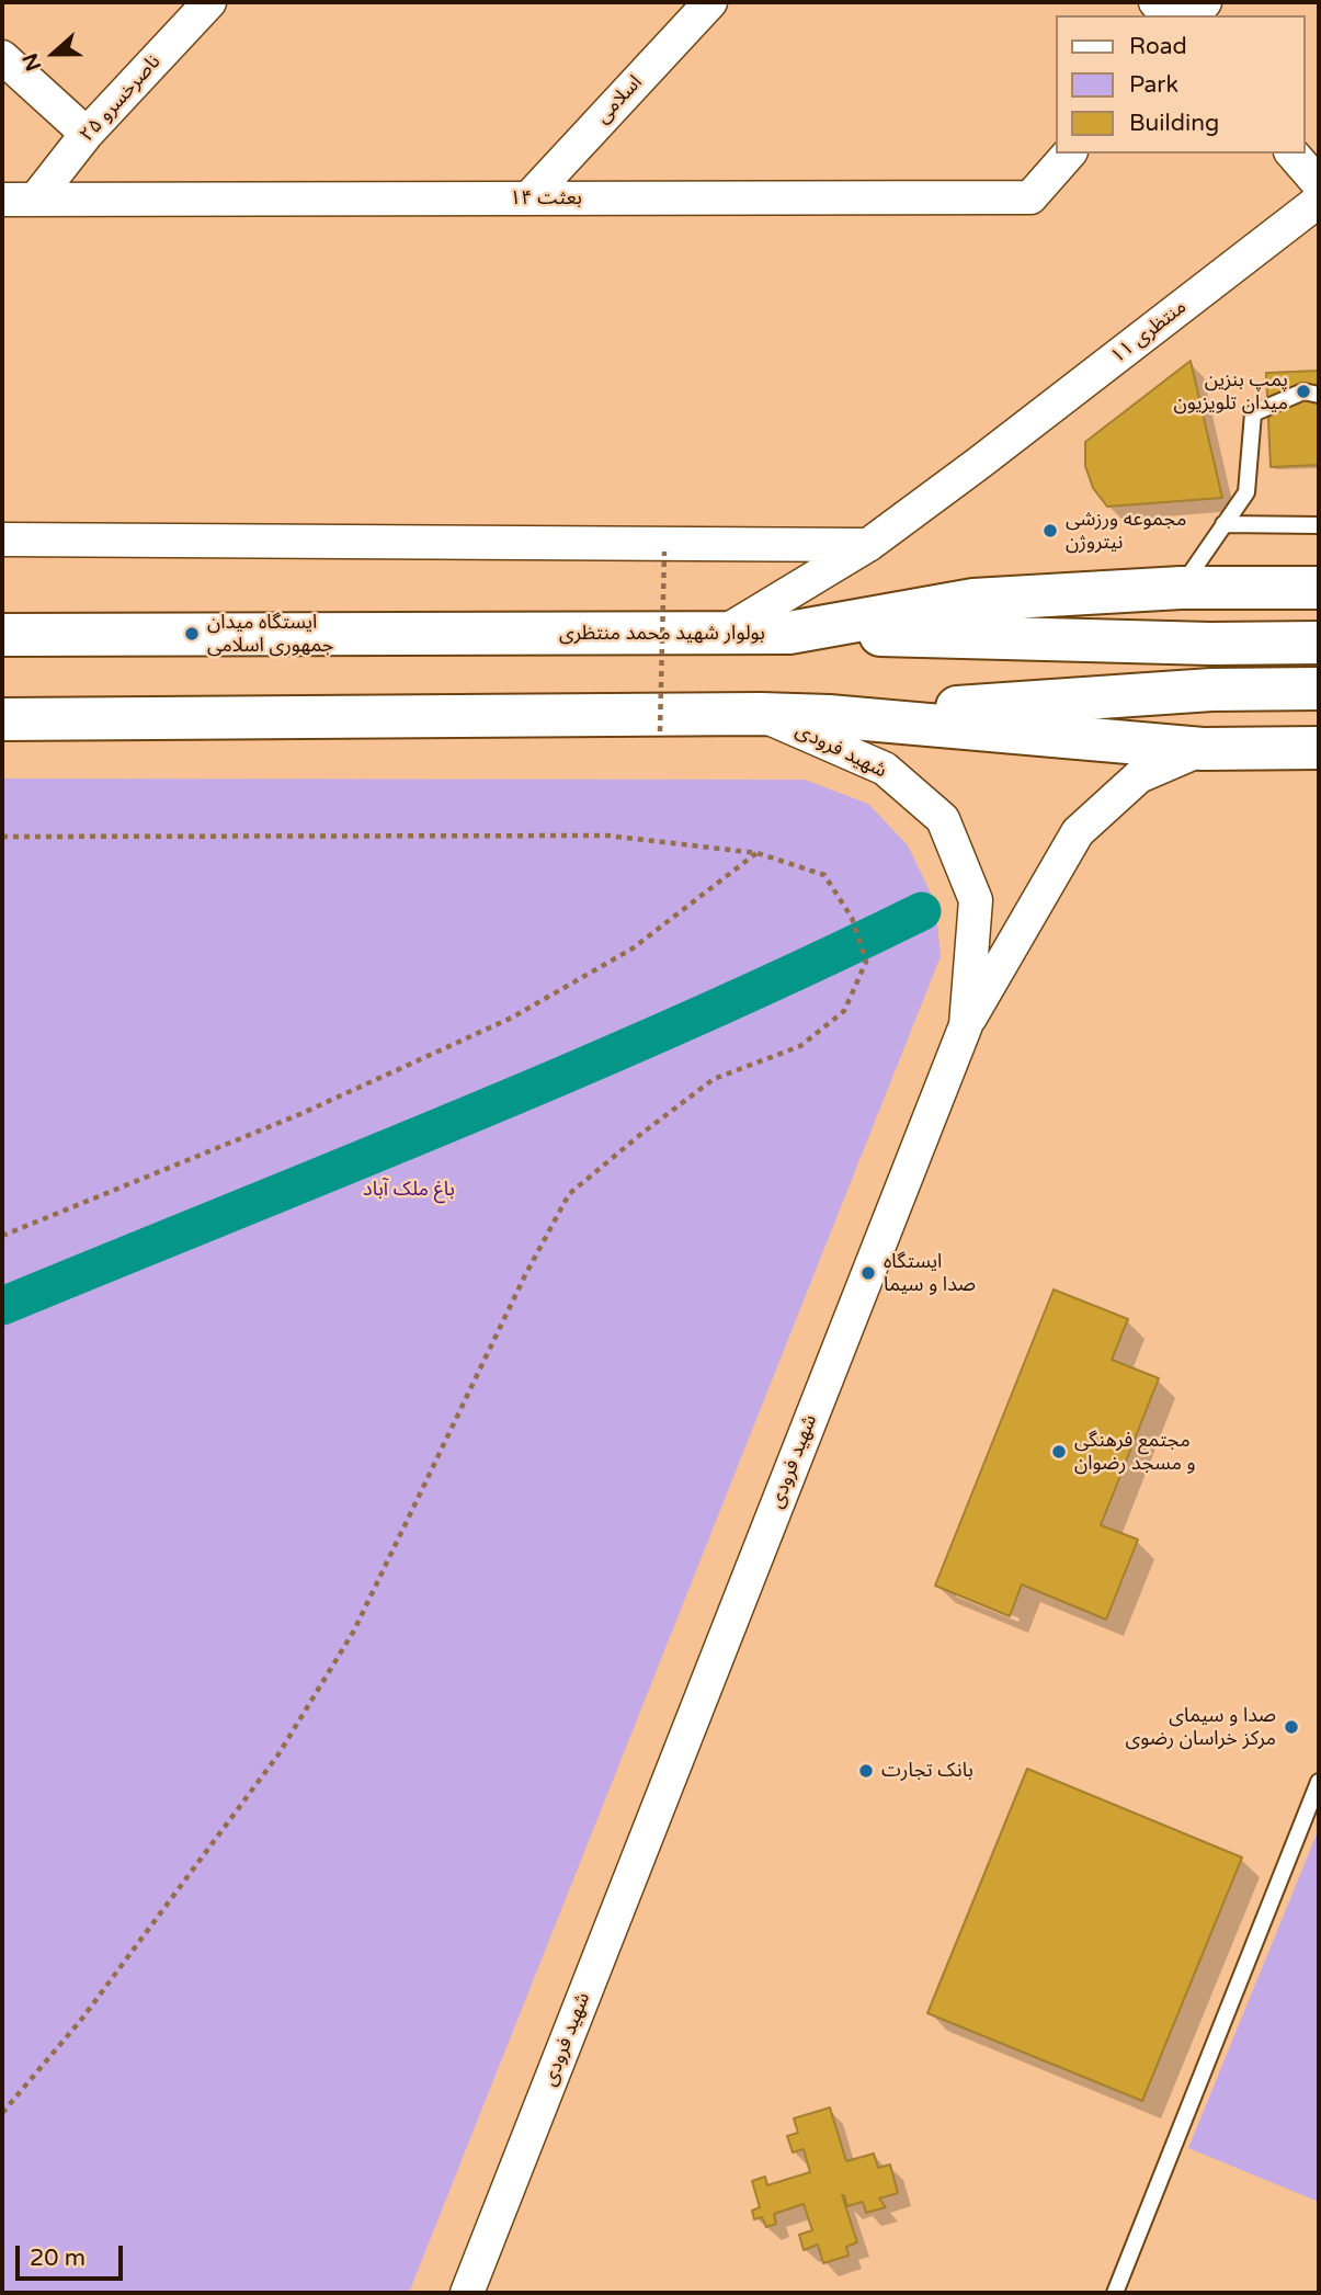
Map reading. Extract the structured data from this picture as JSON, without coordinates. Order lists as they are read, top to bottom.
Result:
{
  "streets": {
    "main road": ["بولوار شهید محمد منتظری"],
    "street": [
      "ناصرخسرو ۲۵",
      "اسلامی",
      "بعثت ۱۴",
      "منتظری ۱۱",
      "شهید فرودی"
    ]
  },
  "crossings": [
    ["ناصرخسرو ۲۵", "بعثت ۱۴"],
    ["اسلامی", "بعثت ۱۴"],
    ["منتظری ۱۱", "بولوار شهید محمد منتظری"]
  ],
  "parks": ["باغ ملک آباد"],
  "places": [
    "پمپ بنزین میدان تلویزیون",
    "مجموعه ورزشی نیتروژن",
    "ایستگاه میدان جمهوری اسلامی",
    "ایستگاه صدا و سیما",
    "مجتمع فرهنگی و مسجد رضوان",
    "صدا و سیمای مرکز خراسان رضوی",
    "بانک تجارت"
  ],
  "legend": ["Road", "Park", "Building"],
  "scale_bar": "20 m",
  "north": "left"
}
